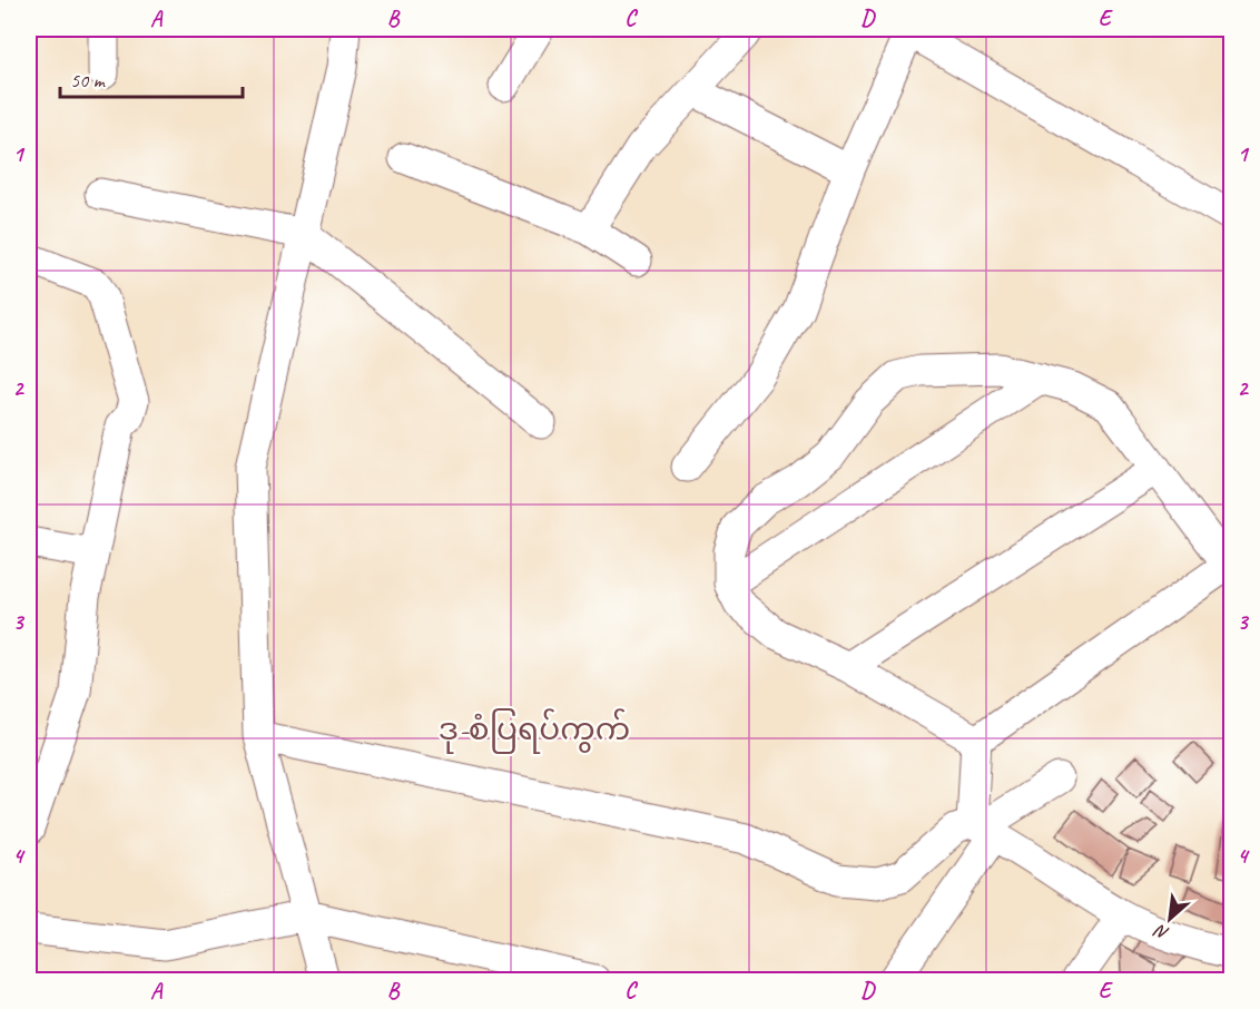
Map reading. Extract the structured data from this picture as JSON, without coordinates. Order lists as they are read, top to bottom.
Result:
{
  "districts": ["ဒု-စံပြရပ်ကွက်"],
  "scale_bar": "50 m",
  "north": "bottom left",
  "grid": {
    "columns": [
      "A",
      "B",
      "C",
      "D",
      "E"
    ],
    "rows": [
      "1",
      "2",
      "3",
      "4"
    ]
  }
}
